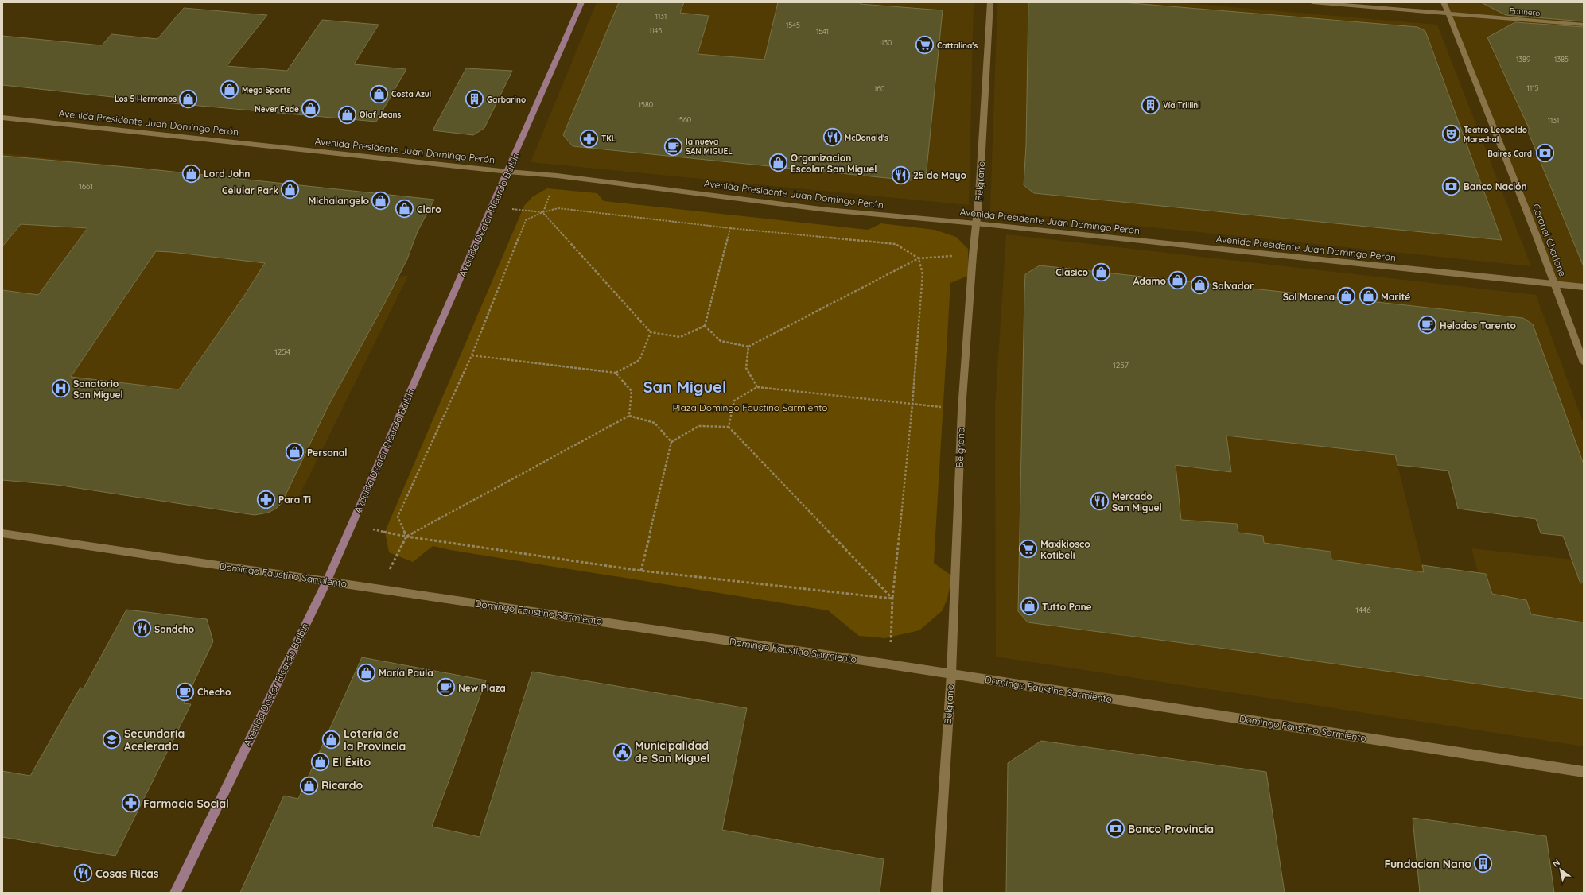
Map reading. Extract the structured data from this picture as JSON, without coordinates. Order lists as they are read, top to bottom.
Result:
{
  "streets": {
    "main road": [
      "Paunero",
      "Avenida Presidente Juan Domingo Perón",
      "Belgrano",
      "Avenida Doctor Ricardo Balbín",
      "Coronel Charlone",
      "Domingo Faustino Sarmiento"
    ]
  },
  "crossings": [
    ["Paunero", "Coronel Charlone"],
    ["Avenida Presidente Juan Domingo Perón", "Belgrano"],
    ["Avenida Presidente Juan Domingo Perón", "Avenida Doctor Ricardo Balbín"],
    ["Avenida Presidente Juan Domingo Perón", "Coronel Charlone"],
    ["Belgrano", "Domingo Faustino Sarmiento"],
    ["Avenida Doctor Ricardo Balbín", "Domingo Faustino Sarmiento"]
  ],
  "districts": ["San Miguel"],
  "parks": ["Plaza Domingo Faustino Sarmiento"],
  "places": {
    "supermarket": ["Cattalina's", "Maxikiosco Kotibeli"],
    "shop": [
      "Mega Sports",
      "Costa Azul",
      "Los 5 Hermanos",
      "Never Fade",
      "Olaf Jeans",
      "Organizacion Escolar San Miguel",
      "Lord John",
      "Celular Park",
      "Michalangelo",
      "Claro",
      "Clasico",
      "Adamo",
      "Salvador",
      "Sol Morena",
      "Marité",
      "Personal",
      "Tutto Pane",
      "María Paula",
      "Lotería de la Provincia",
      "El Éxito",
      "Ricardo"
    ],
    "building": ["Garbarino", "Vía Trillini", "Fundacion Nano"],
    "theatre": ["Teatro Leopoldo Marechal"],
    "restaurant": [
      "McDonald's",
      "25 de Mayo",
      "Mercado San Miguel",
      "Sandcho",
      "Cosas Ricas"
    ],
    "pharmacy": ["TKL", "Para Ti", "Farmacia Social"],
    "cafe": [
      "la nueva SAN MIGUEL",
      "Helados Tarento",
      "New Plaza",
      "Checho"
    ],
    "bank": ["Baires Card", "Banco Nación", "Banco Provincia"],
    "hospital": ["Sanatorio San Miguel"],
    "school or university": ["Secundaria Acelerada"],
    "public building": ["Municipalidad de San Miguel"]
  },
  "house_numbers": [
    "1131",
    "1545",
    "1145",
    "1541",
    "1130",
    "1389",
    "1385",
    "1115",
    "1160",
    "1580",
    "1560",
    "1131",
    "1661",
    "1254",
    "1257",
    "1446"
  ],
  "north": "top left"
}
